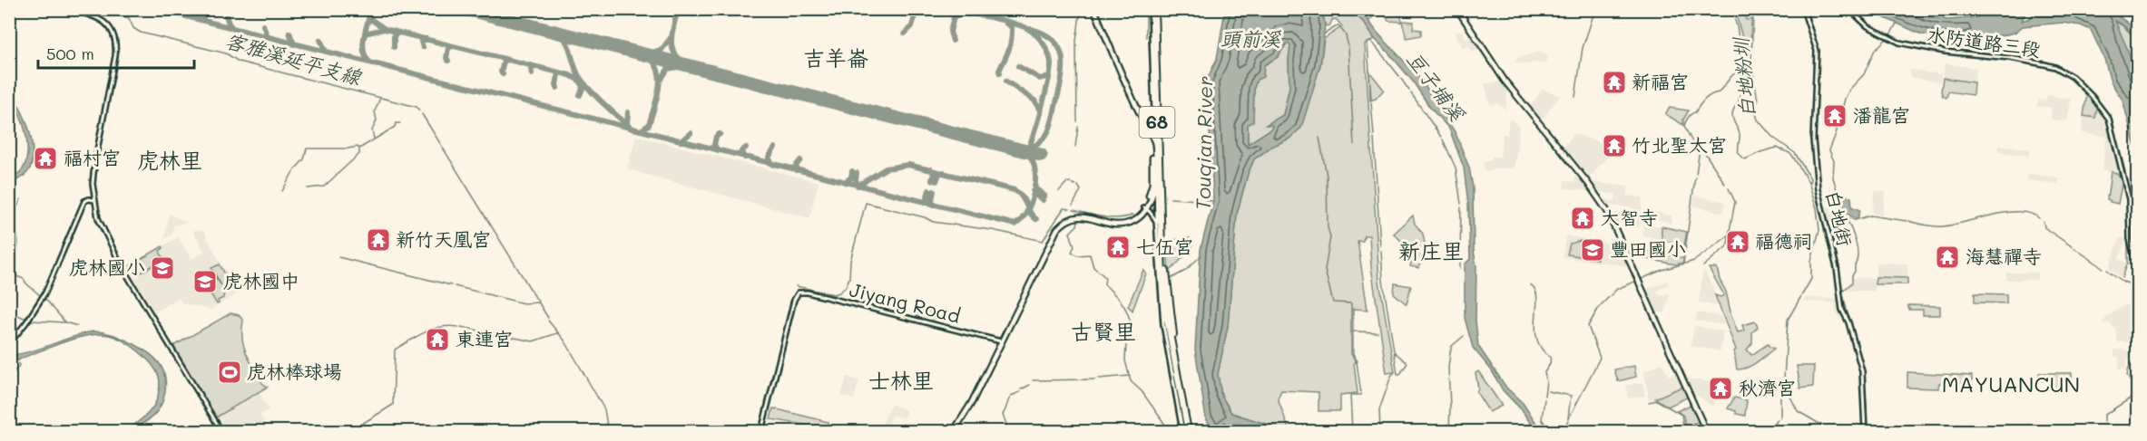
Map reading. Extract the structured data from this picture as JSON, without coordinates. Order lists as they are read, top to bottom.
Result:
{
  "streets": {
    "highway": ["68"],
    "street": ["水防道路三段", "白地街", "Jiyang Road"]
  },
  "districts": [
    "吉羊崙",
    "虎林里",
    "新庄里",
    "古賢里",
    "士林里",
    "MAYUANCUN"
  ],
  "water": [
    "頭前溪",
    "客雅溪延平支線",
    "白地粉圳",
    "豆子埔溪",
    "Touqian River"
  ],
  "places": {
    "temple": [
      "新福宮",
      "潘龍宫",
      "竹北聖太宮",
      "福村宮",
      "大智寺",
      "新竹天凰宮",
      "福德祠",
      "七伍宮",
      "海慧禪寺",
      "東連宮",
      "秋濟宮"
    ],
    "school or university": ["豐田國小", "虎林國小", "虎林國中"],
    "sports": ["虎林棒球場"]
  },
  "scale_bar": "500 m"
}
